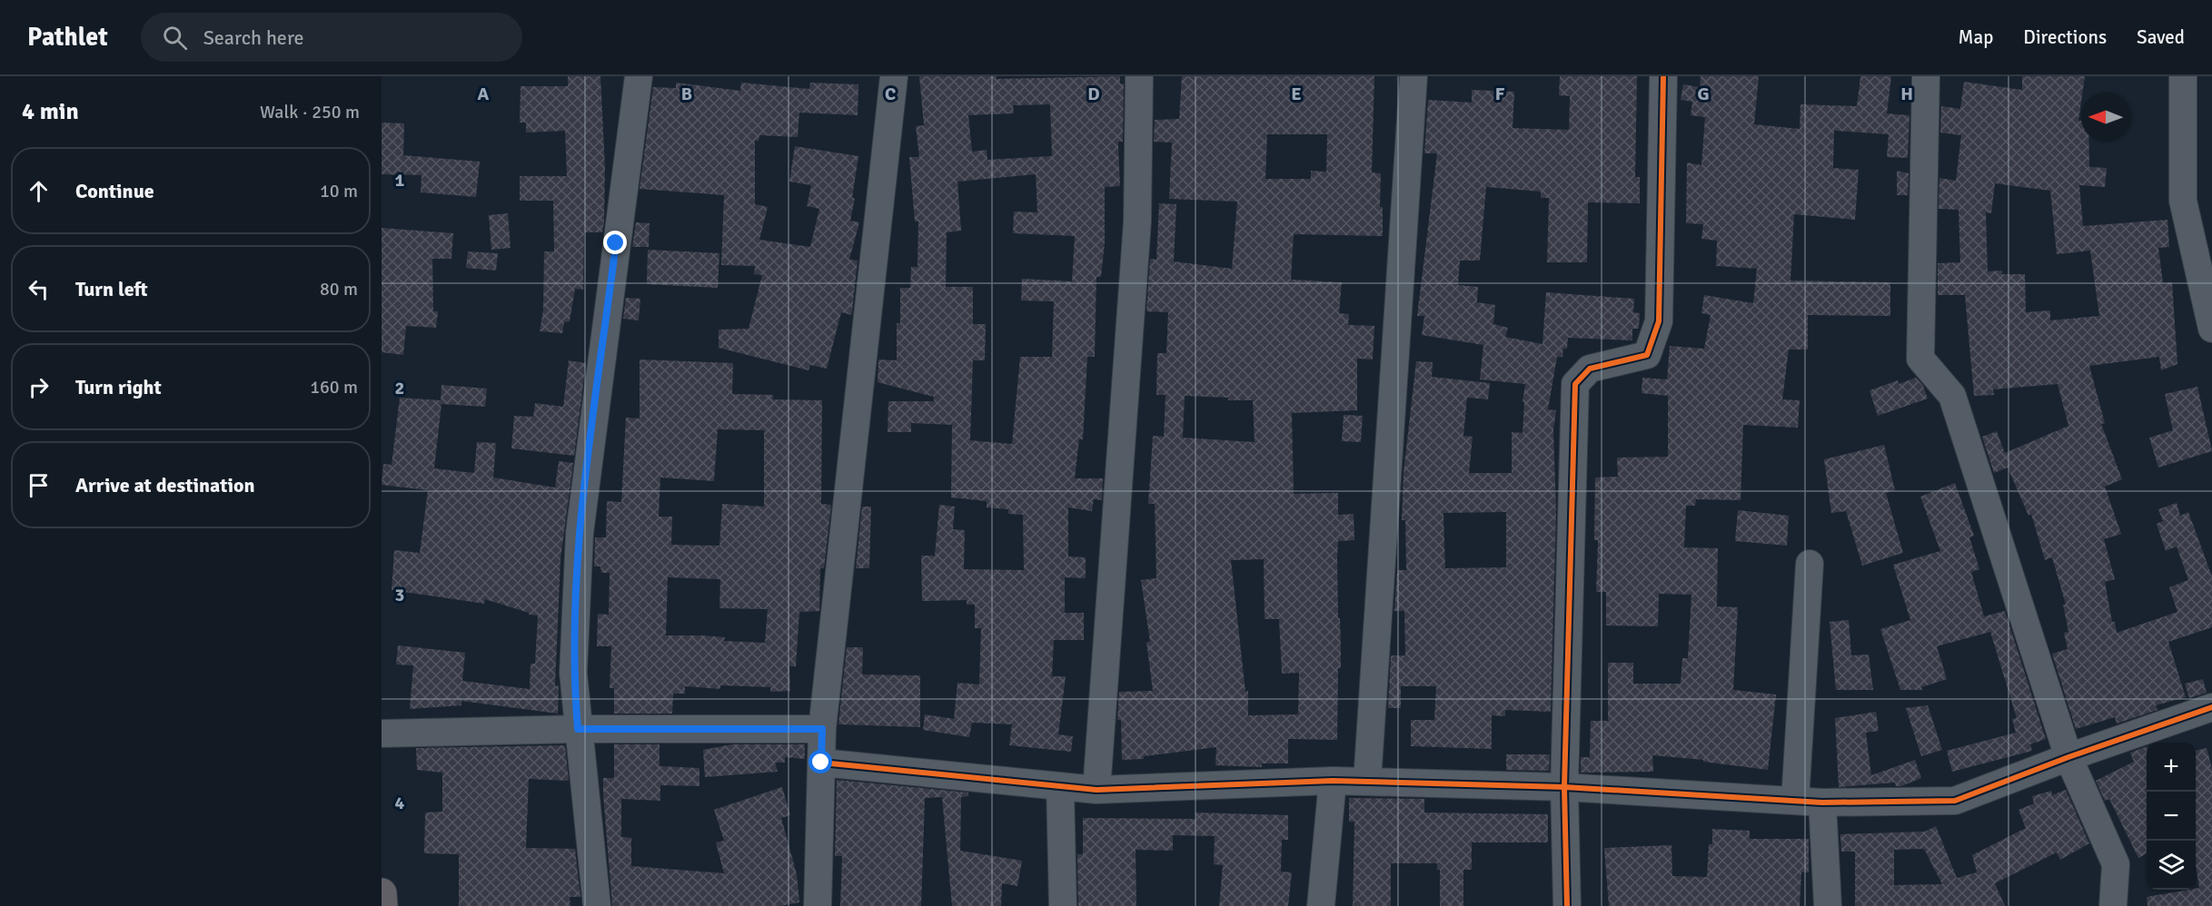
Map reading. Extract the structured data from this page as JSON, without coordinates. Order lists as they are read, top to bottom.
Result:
{
  "north": "left",
  "page": {
    "header": "Pathlet",
    "search": "Search here",
    "nav": ["Map", "Directions", "Saved"],
    "heading": ["4 min", "Walk · 250 m"],
    "list": [
      ["Continue", "10 m"],
      ["Turn left", "80 m"],
      ["Turn right", "160 m"],
      "Arrive at destination"
    ],
    "map_buttons": ["+", "−"]
  },
  "grid": {
    "columns": [
      "A",
      "B",
      "C",
      "D",
      "E",
      "F",
      "G",
      "H"
    ],
    "rows": [
      "1",
      "2",
      "3",
      "4"
    ]
  }
}
